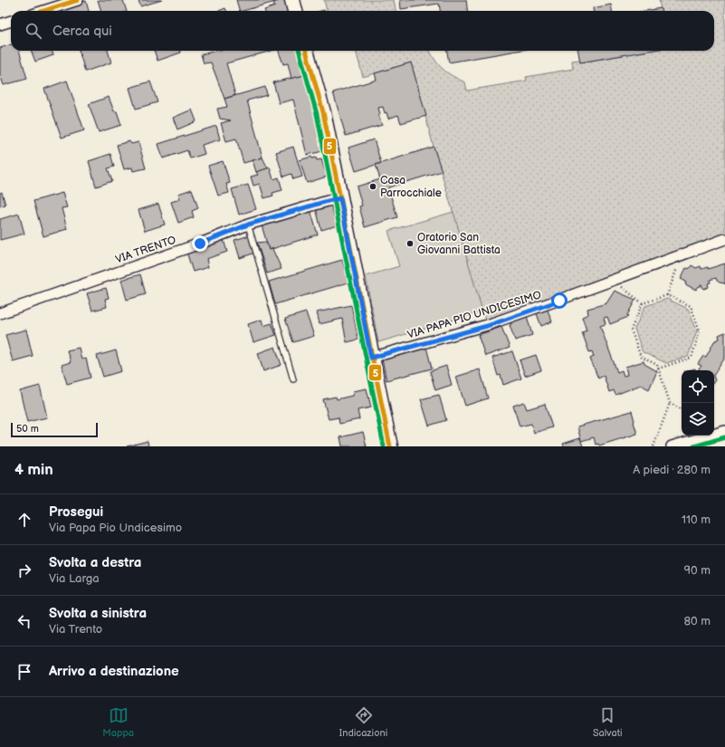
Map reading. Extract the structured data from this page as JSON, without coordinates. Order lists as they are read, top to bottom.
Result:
{
  "streets": {
    "street": ["VIA TRENTO", "VIA PAPA PIO UNDICESIMO"]
  },
  "places": ["Casa Parrocchiale", "Oratorio San Giovanni Battista"],
  "lines": ["transit line 5"],
  "scale_bar": "50 m",
  "page": {
    "search": "Cerca qui",
    "scale": "50 m",
    "heading": ["4 min", "A piedi · 280 m"],
    "list": [
      ["Prosegui", "Via Papa Pio Undicesimo", "110 m"],
      ["Svolta a destra", "Via Larga", "90 m"],
      ["Svolta a sinistra", "Via Trento", "80 m"],
      "Arrivo a destinazione"
    ],
    "nav": ["Mappa", "Indicazioni", "Salvati"]
  }
}
